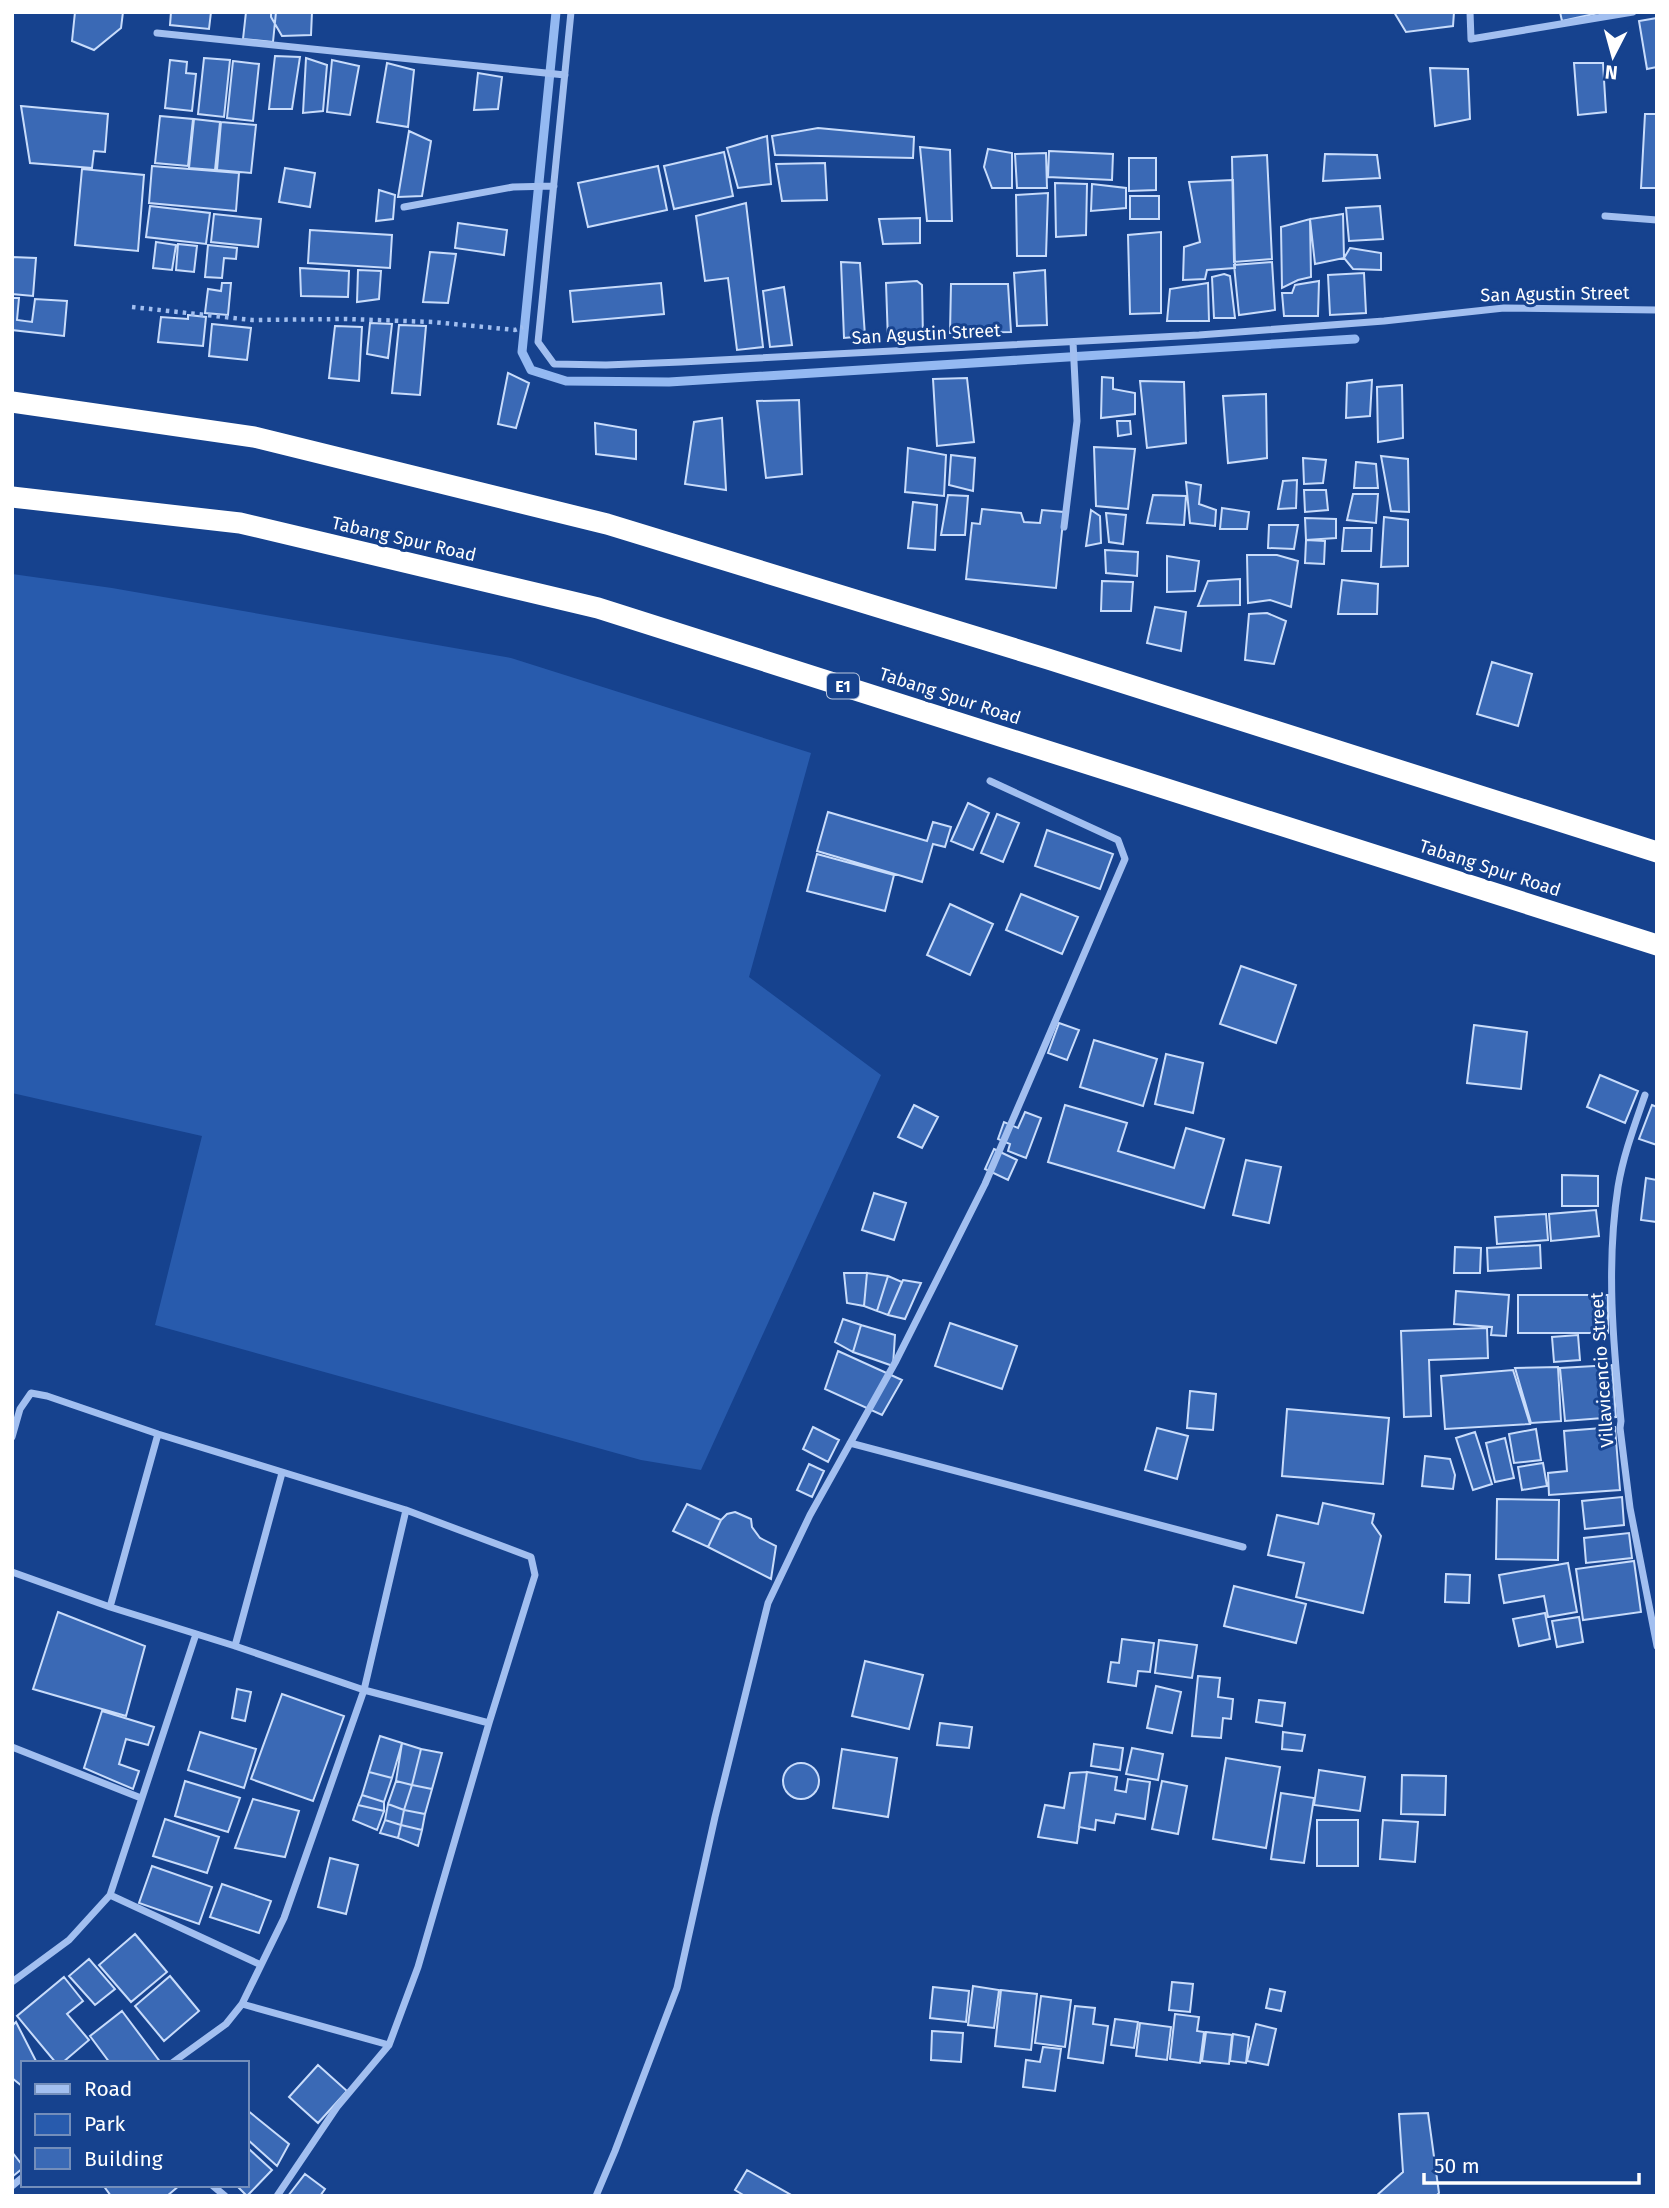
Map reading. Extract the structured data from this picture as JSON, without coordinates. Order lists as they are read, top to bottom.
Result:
{
  "streets": {
    "highway": ["Tabang Spur Road", "E1"],
    "street": ["San Agustin Street", "Villavicencio Street"]
  },
  "legend": ["Road", "Park", "Building"],
  "scale_bar": "50 m",
  "north": "bottom"
}
